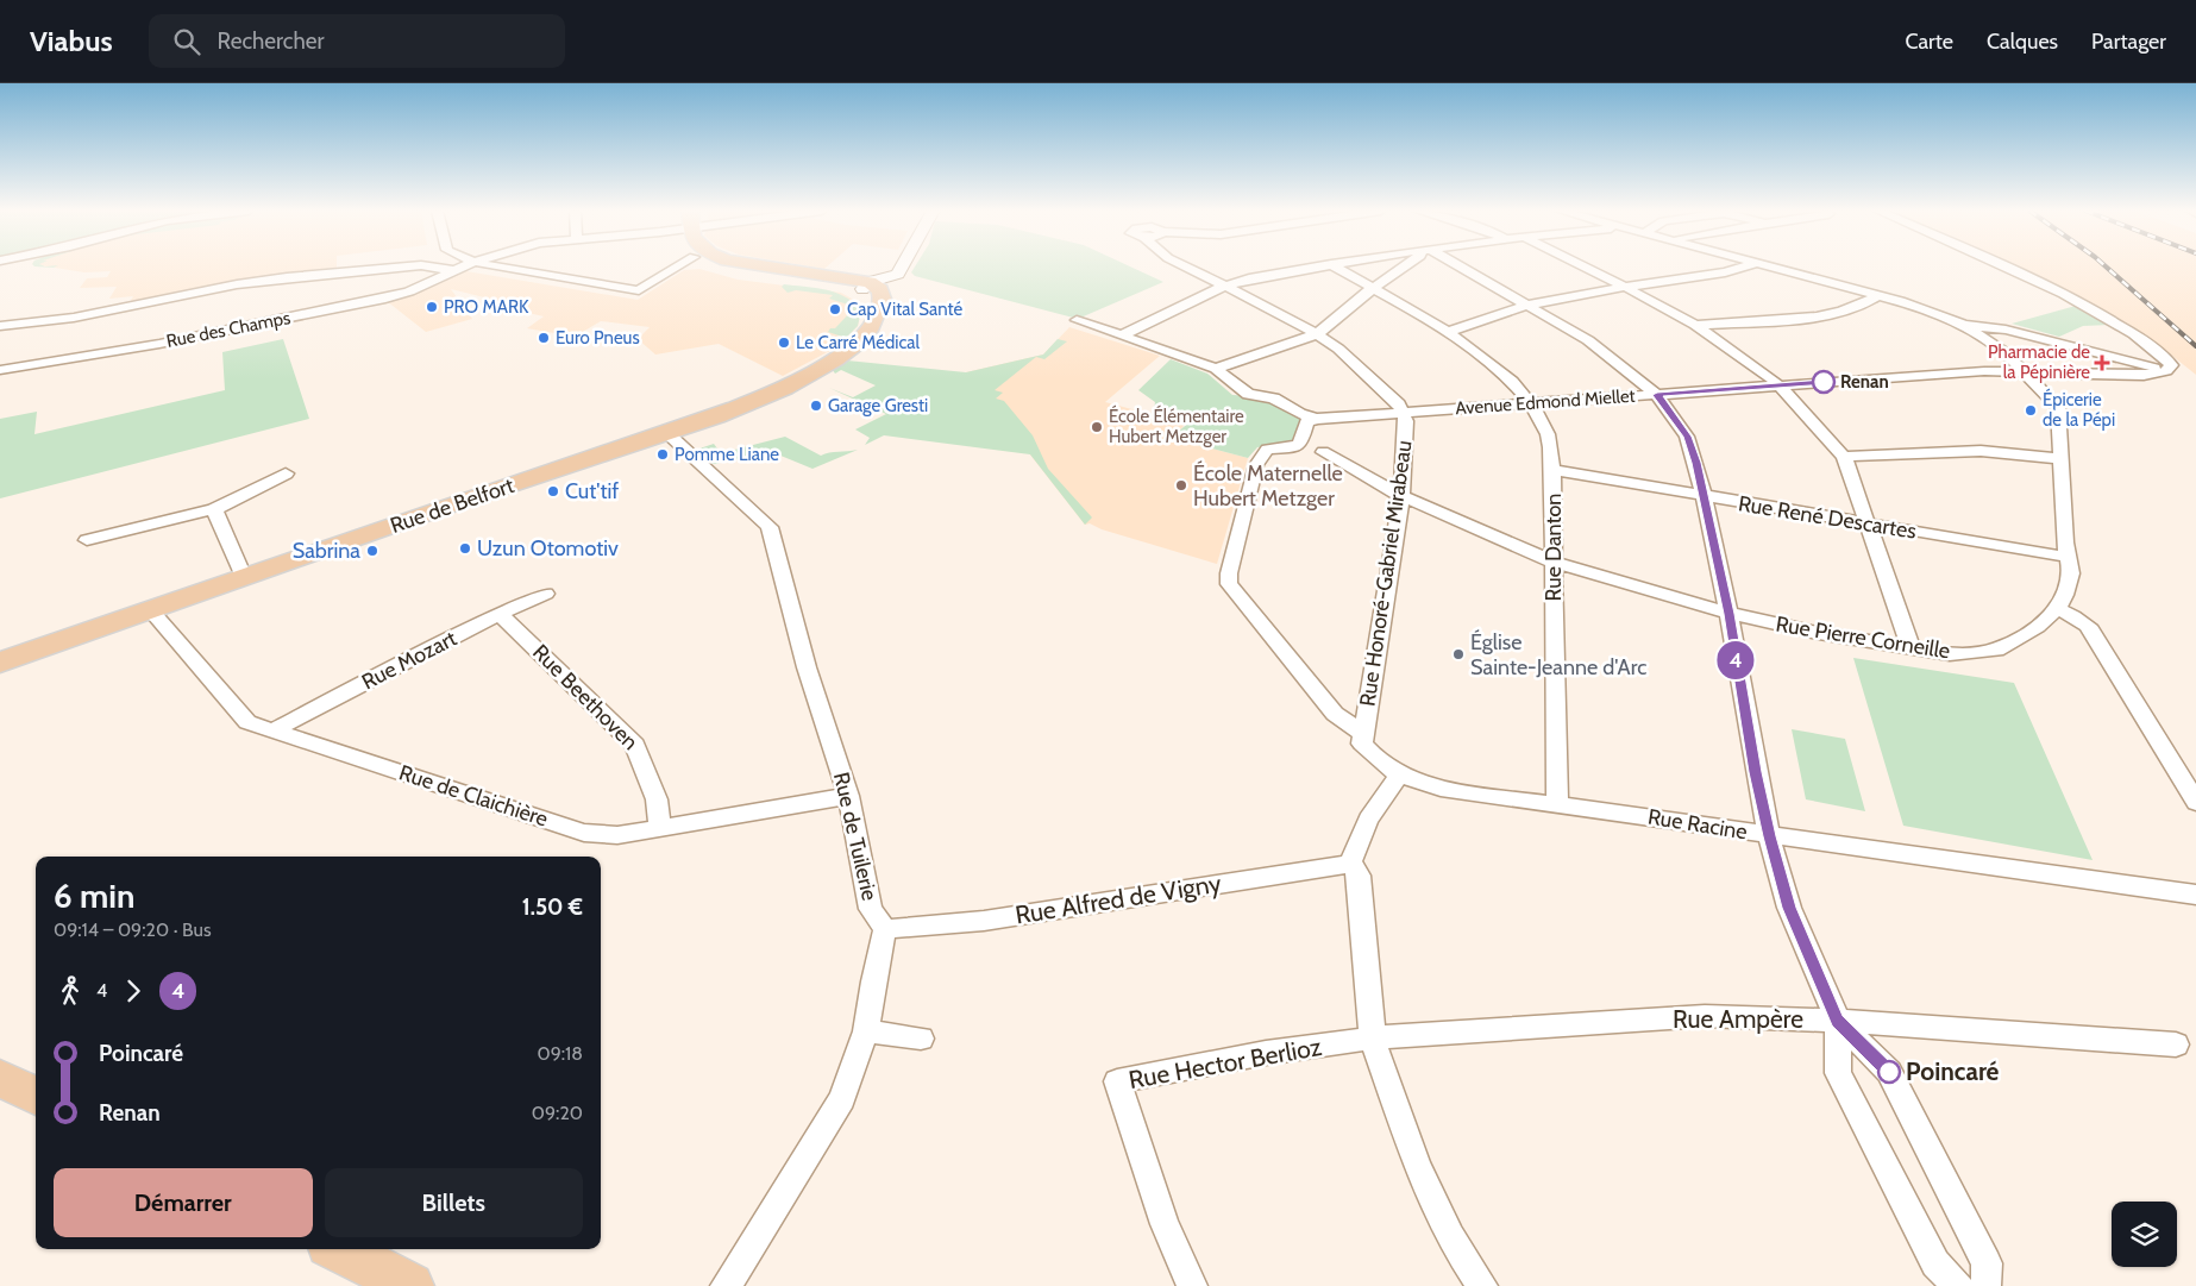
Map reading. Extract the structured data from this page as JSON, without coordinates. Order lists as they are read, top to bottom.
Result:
{
  "streets": {
    "main road": ["Rue de Belfort"],
    "street": [
      "Rue des Champs",
      "Avenue Edmond Miellet",
      "Rue René Descartes",
      "Rue Danton",
      "Rue Honoré-Gabriel Mirabeau",
      "Rue Pierre Corneille",
      "Rue Mozart",
      "Rue Beethoven",
      "Rue de Claichière",
      "Rue Racine",
      "Rue de Tuilerie",
      "Rue Alfred de Vigny",
      "Rue Ampère",
      "Rue Hector Berlioz"
    ]
  },
  "crossings": [
    ["Avenue Edmond Miellet", "Rue Danton"],
    ["Avenue Edmond Miellet", "Rue Honoré-Gabriel Mirabeau"],
    ["Rue de Belfort", "Rue de Claichière"],
    ["Rue de Belfort", "Rue de Tuilerie"],
    ["Rue René Descartes", "Rue Danton"],
    ["Rue Danton", "Rue Racine"],
    ["Rue Honoré-Gabriel Mirabeau", "Rue Racine"],
    ["Rue Mozart", "Rue Beethoven"],
    ["Rue Mozart", "Rue de Claichière"],
    ["Rue Beethoven", "Rue de Claichière"],
    ["Rue de Claichière", "Rue de Tuilerie"],
    ["Rue de Tuilerie", "Rue Alfred de Vigny"],
    ["Rue Ampère", "Rue Hector Berlioz"]
  ],
  "places": {
    "other": [
      "PRO MARK",
      "Cap Vital Santé",
      "Euro Pneus",
      "Le Carré Médical",
      "Renan",
      "Garage Gresti",
      "Épicerie de la Pépi",
      "École Élémentaire Hubert Metzger",
      "Pomme Liane",
      "École Maternelle Hubert Metzger",
      "Cut'tif",
      "Uzun Otomotiv",
      "Sabrina",
      "Église Sainte-Jeanne d'Arc",
      "Poincaré"
    ],
    "health": ["Pharmacie de la Pépinière"]
  },
  "lines": ["bus line 4"],
  "page": {
    "header": "Viabus",
    "search": "Rechercher",
    "nav": ["Carte", "Calques", "Partager"],
    "on_map": "4",
    "heading": ["6 min", "09:14 – 09:20 · Bus", "1.50 €"],
    "legs": ["4", "4"],
    "list": [
      {
        "name": "Poincaré",
        "value": "09:18"
      },
      {
        "name": "Renan",
        "value": "09:20"
      }
    ],
    "buttons": ["Démarrer", "Billets"]
  }
}
